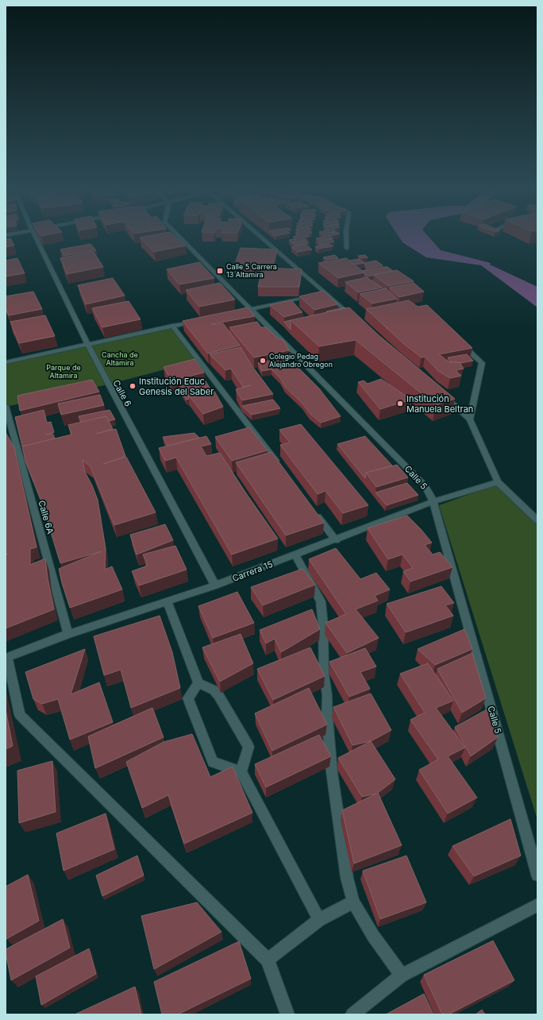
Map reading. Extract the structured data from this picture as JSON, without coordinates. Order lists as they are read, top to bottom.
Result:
{
  "streets": {
    "street": [
      "Calle 6",
      "Calle 5",
      "Calle 6A",
      "Carrera 15"
    ]
  },
  "crossings": [
    ["Calle 6", "Carrera 15"],
    ["Calle 5", "Carrera 15"],
    ["Calle 6A", "Carrera 15"]
  ],
  "parks": ["Cancha de Altamira", "Parque de Altamira"],
  "places": {
    "transit": ["Calle 5 Carrera 13 Altamira"],
    "other": ["Colegio Pedag Alejandro Obregon", "Institución Educ Genesis del Saber", "Institución Manuela Beltran"]
  }
}
